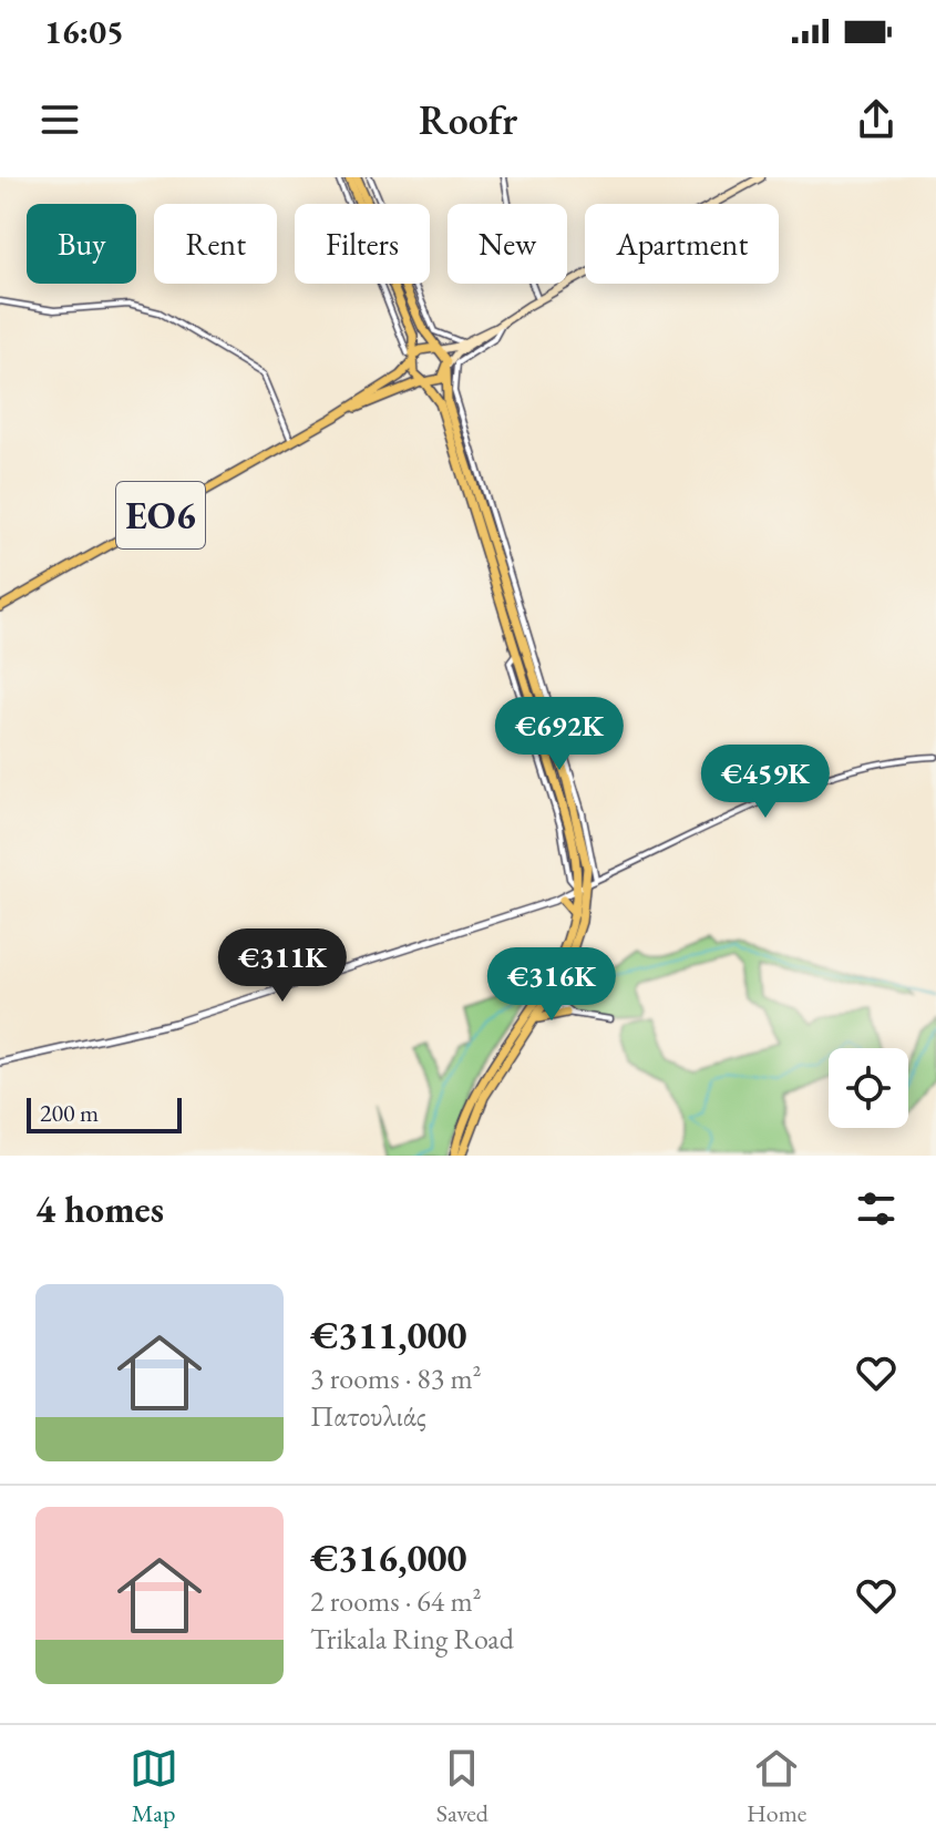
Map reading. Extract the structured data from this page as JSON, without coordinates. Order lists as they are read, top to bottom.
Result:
{
  "streets": {
    "main road": ["ΕΟ6"]
  },
  "scale_bar": "200 m",
  "page": {
    "status": "16:05",
    "header": "Roofr",
    "chip": [
      "Buy",
      "Rent",
      "Filters",
      "New",
      "Apartment"
    ],
    "price": [
      "€692K",
      "€459K",
      "€311K",
      "€316K"
    ],
    "scale": "200 m",
    "heading": "4 homes",
    "list": [
      {
        "name": "€311,000",
        "note": "3 rooms · 83 m² · Πατουλιάς"
      },
      {
        "name": "€316,000",
        "note": "2 rooms · 64 m² · Trikala Ring Road"
      }
    ],
    "tabs": ["Map", "Saved", "Home"]
  }
}
